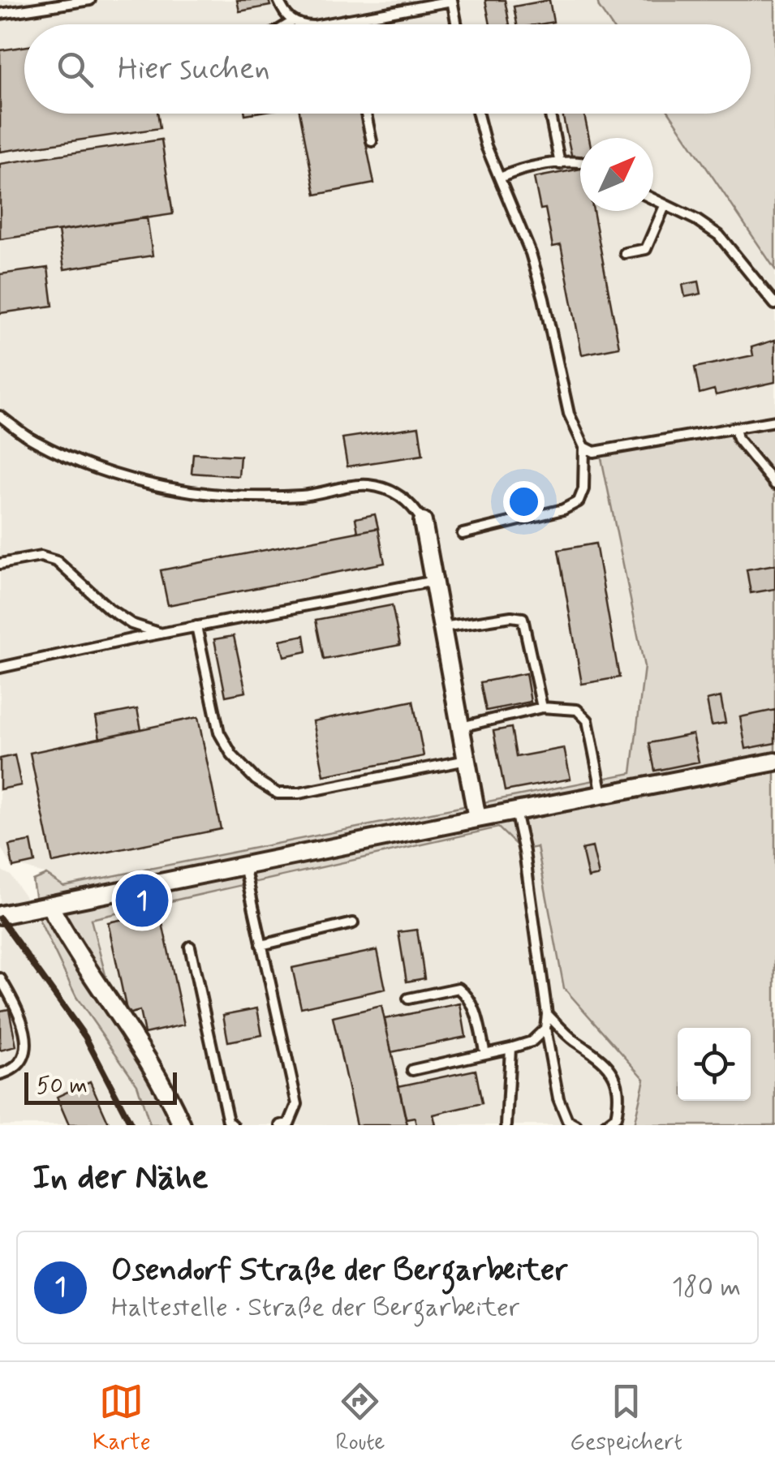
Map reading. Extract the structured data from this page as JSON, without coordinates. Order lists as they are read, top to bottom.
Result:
{
  "scale_bar": "50 m",
  "north": "top right",
  "page": {
    "search": "Hier suchen",
    "pins": "1",
    "scale": "50 m",
    "heading": "In der Nähe",
    "list": [
      {
        "mark": "1",
        "name": "Osendorf Straße der Bergarbeiter",
        "note": "Haltestelle · Straße der Bergarbeiter",
        "value": "180 m"
      }
    ],
    "nav": ["Karte", "Route", "Gespeichert"]
  }
}
